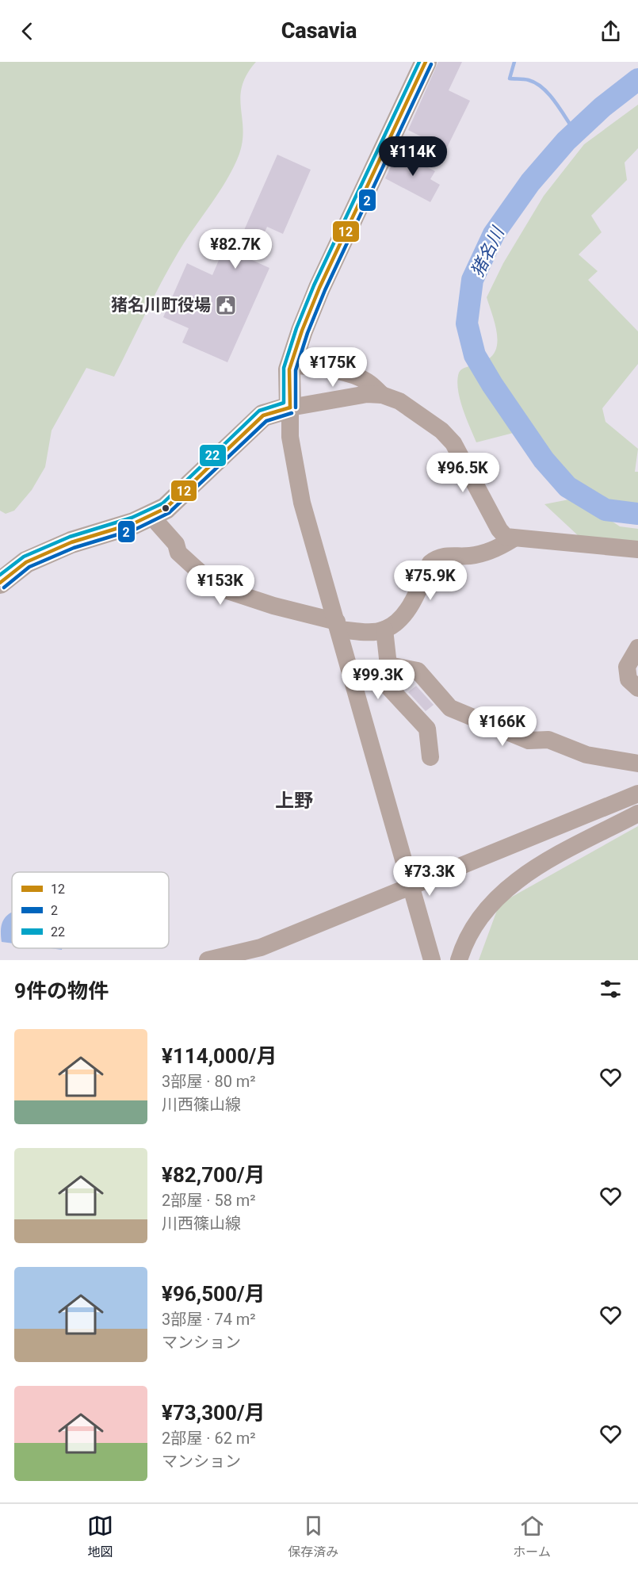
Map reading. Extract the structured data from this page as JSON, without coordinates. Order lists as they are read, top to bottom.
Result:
{
  "districts": ["上野"],
  "water": ["猪名川"],
  "places": {
    "public building": ["猪名川町役場"]
  },
  "lines": ["transit line 12", "transit line 22", "transit line 2"],
  "legend": ["12", "2", "22"],
  "page": {
    "header": "Casavia",
    "price": [
      "¥114K",
      "¥82.7K",
      "¥175K",
      "¥96.5K",
      "¥75.9K",
      "¥153K",
      "¥99.3K",
      "¥166K",
      "¥73.3K"
    ],
    "heading": "9件の物件",
    "list": [
      {
        "name": "¥114,000/月",
        "note": "3部屋 · 80 m² · 川西篠山線"
      },
      {
        "name": "¥82,700/月",
        "note": "2部屋 · 58 m² · 川西篠山線"
      },
      {
        "name": "¥96,500/月",
        "note": "3部屋 · 74 m² · マンション"
      },
      {
        "name": "¥73,300/月",
        "note": "2部屋 · 62 m² · マンション"
      }
    ],
    "tabs": ["地図", "保存済み", "ホーム"]
  }
}
